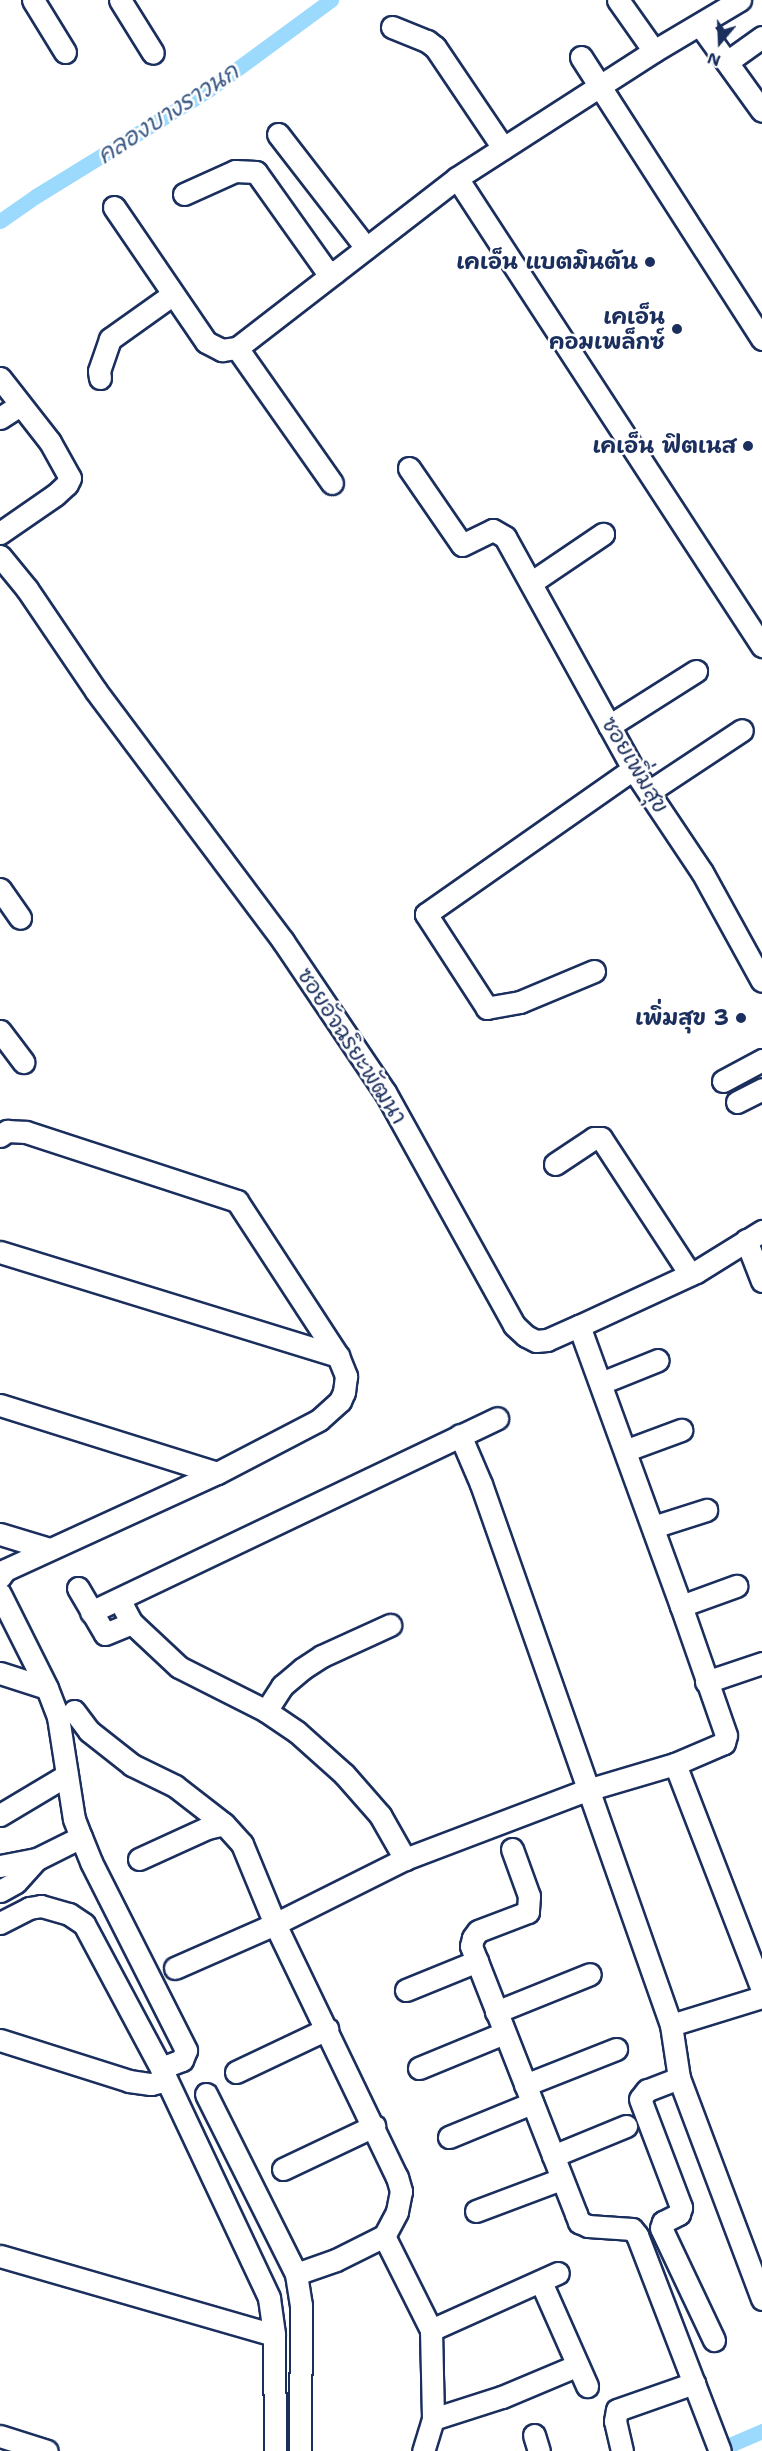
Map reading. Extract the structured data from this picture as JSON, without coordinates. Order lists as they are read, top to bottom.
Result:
{
  "streets": {
    "street": ["ซอยเพิ่มสุข", "ซอยอัจฉริยะพัฒนา"]
  },
  "water": ["คลองบางราวนก"],
  "places": [
    "เคเอ็น แบตมินตัน",
    "เคเอ็น คอมเพล็กซ์",
    "เคเอ็น ฟิตเนส",
    "เพิ่มสุข 3"
  ],
  "north": "bottom"
}
